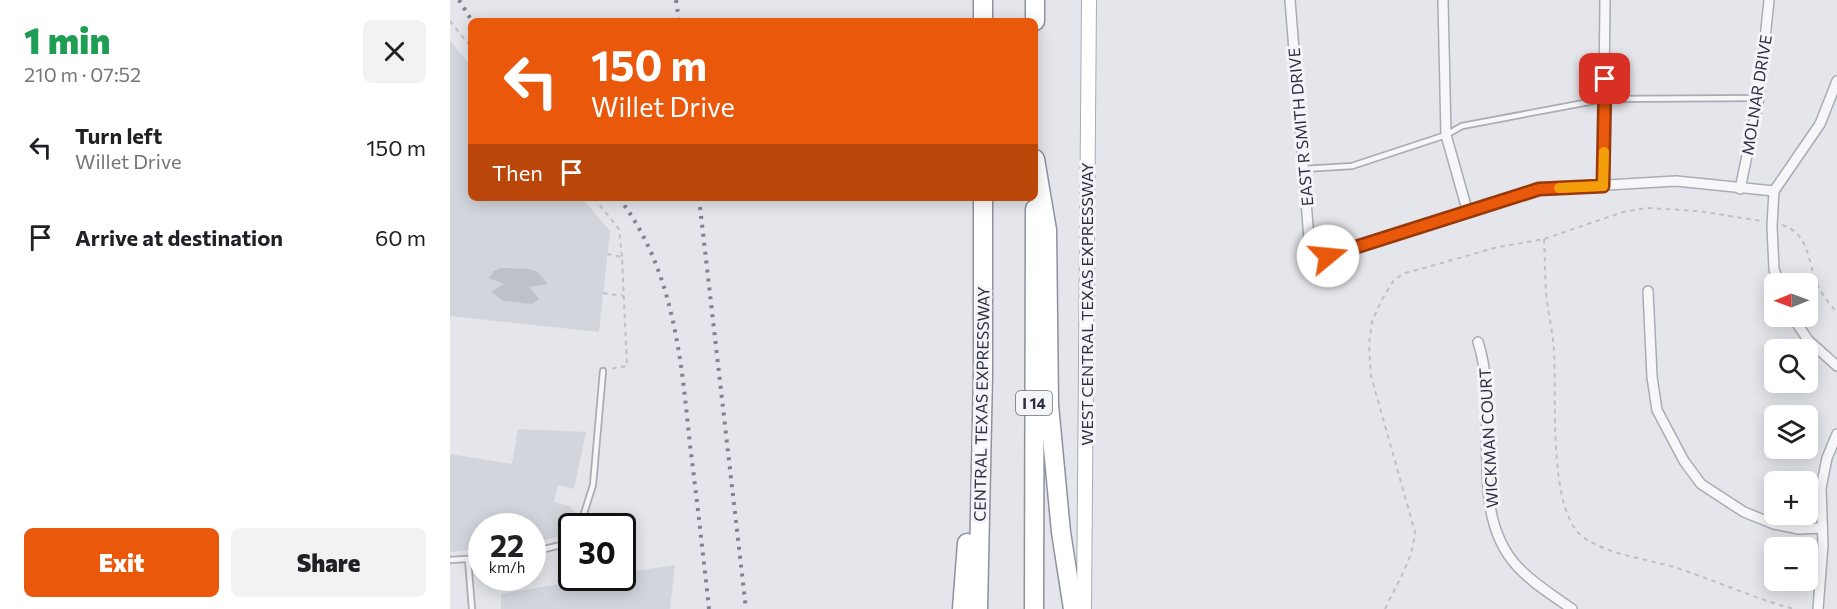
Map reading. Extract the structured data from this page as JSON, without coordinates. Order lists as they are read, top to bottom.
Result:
{
  "streets": {
    "highway": ["I 14", "CENTRAL TEXAS EXPRESSWAY"],
    "main road": ["WEST CENTRAL TEXAS EXPRESSWAY"],
    "street": ["MOLNAR DRIVE", "EAST R SMITH DRIVE", "WICKMAN COURT"]
  },
  "crossings": [
    ["MOLNAR DRIVE", "EAST R SMITH DRIVE"]
  ],
  "north": "left",
  "page": {
    "heading": ["1 min", "210 m · 07:52"],
    "turn": ["150 m", "Willet Drive"],
    "list": [
      {
        "name": "Turn left",
        "note": "Willet Drive",
        "value": "150 m"
      },
      {
        "name": "Arrive at destination",
        "value": "60 m"
      }
    ],
    "then": "Then",
    "map_buttons": ["+", "−"],
    "speed": "22 km/h",
    "limit": "30",
    "buttons": ["Exit", "Share"]
  }
}
